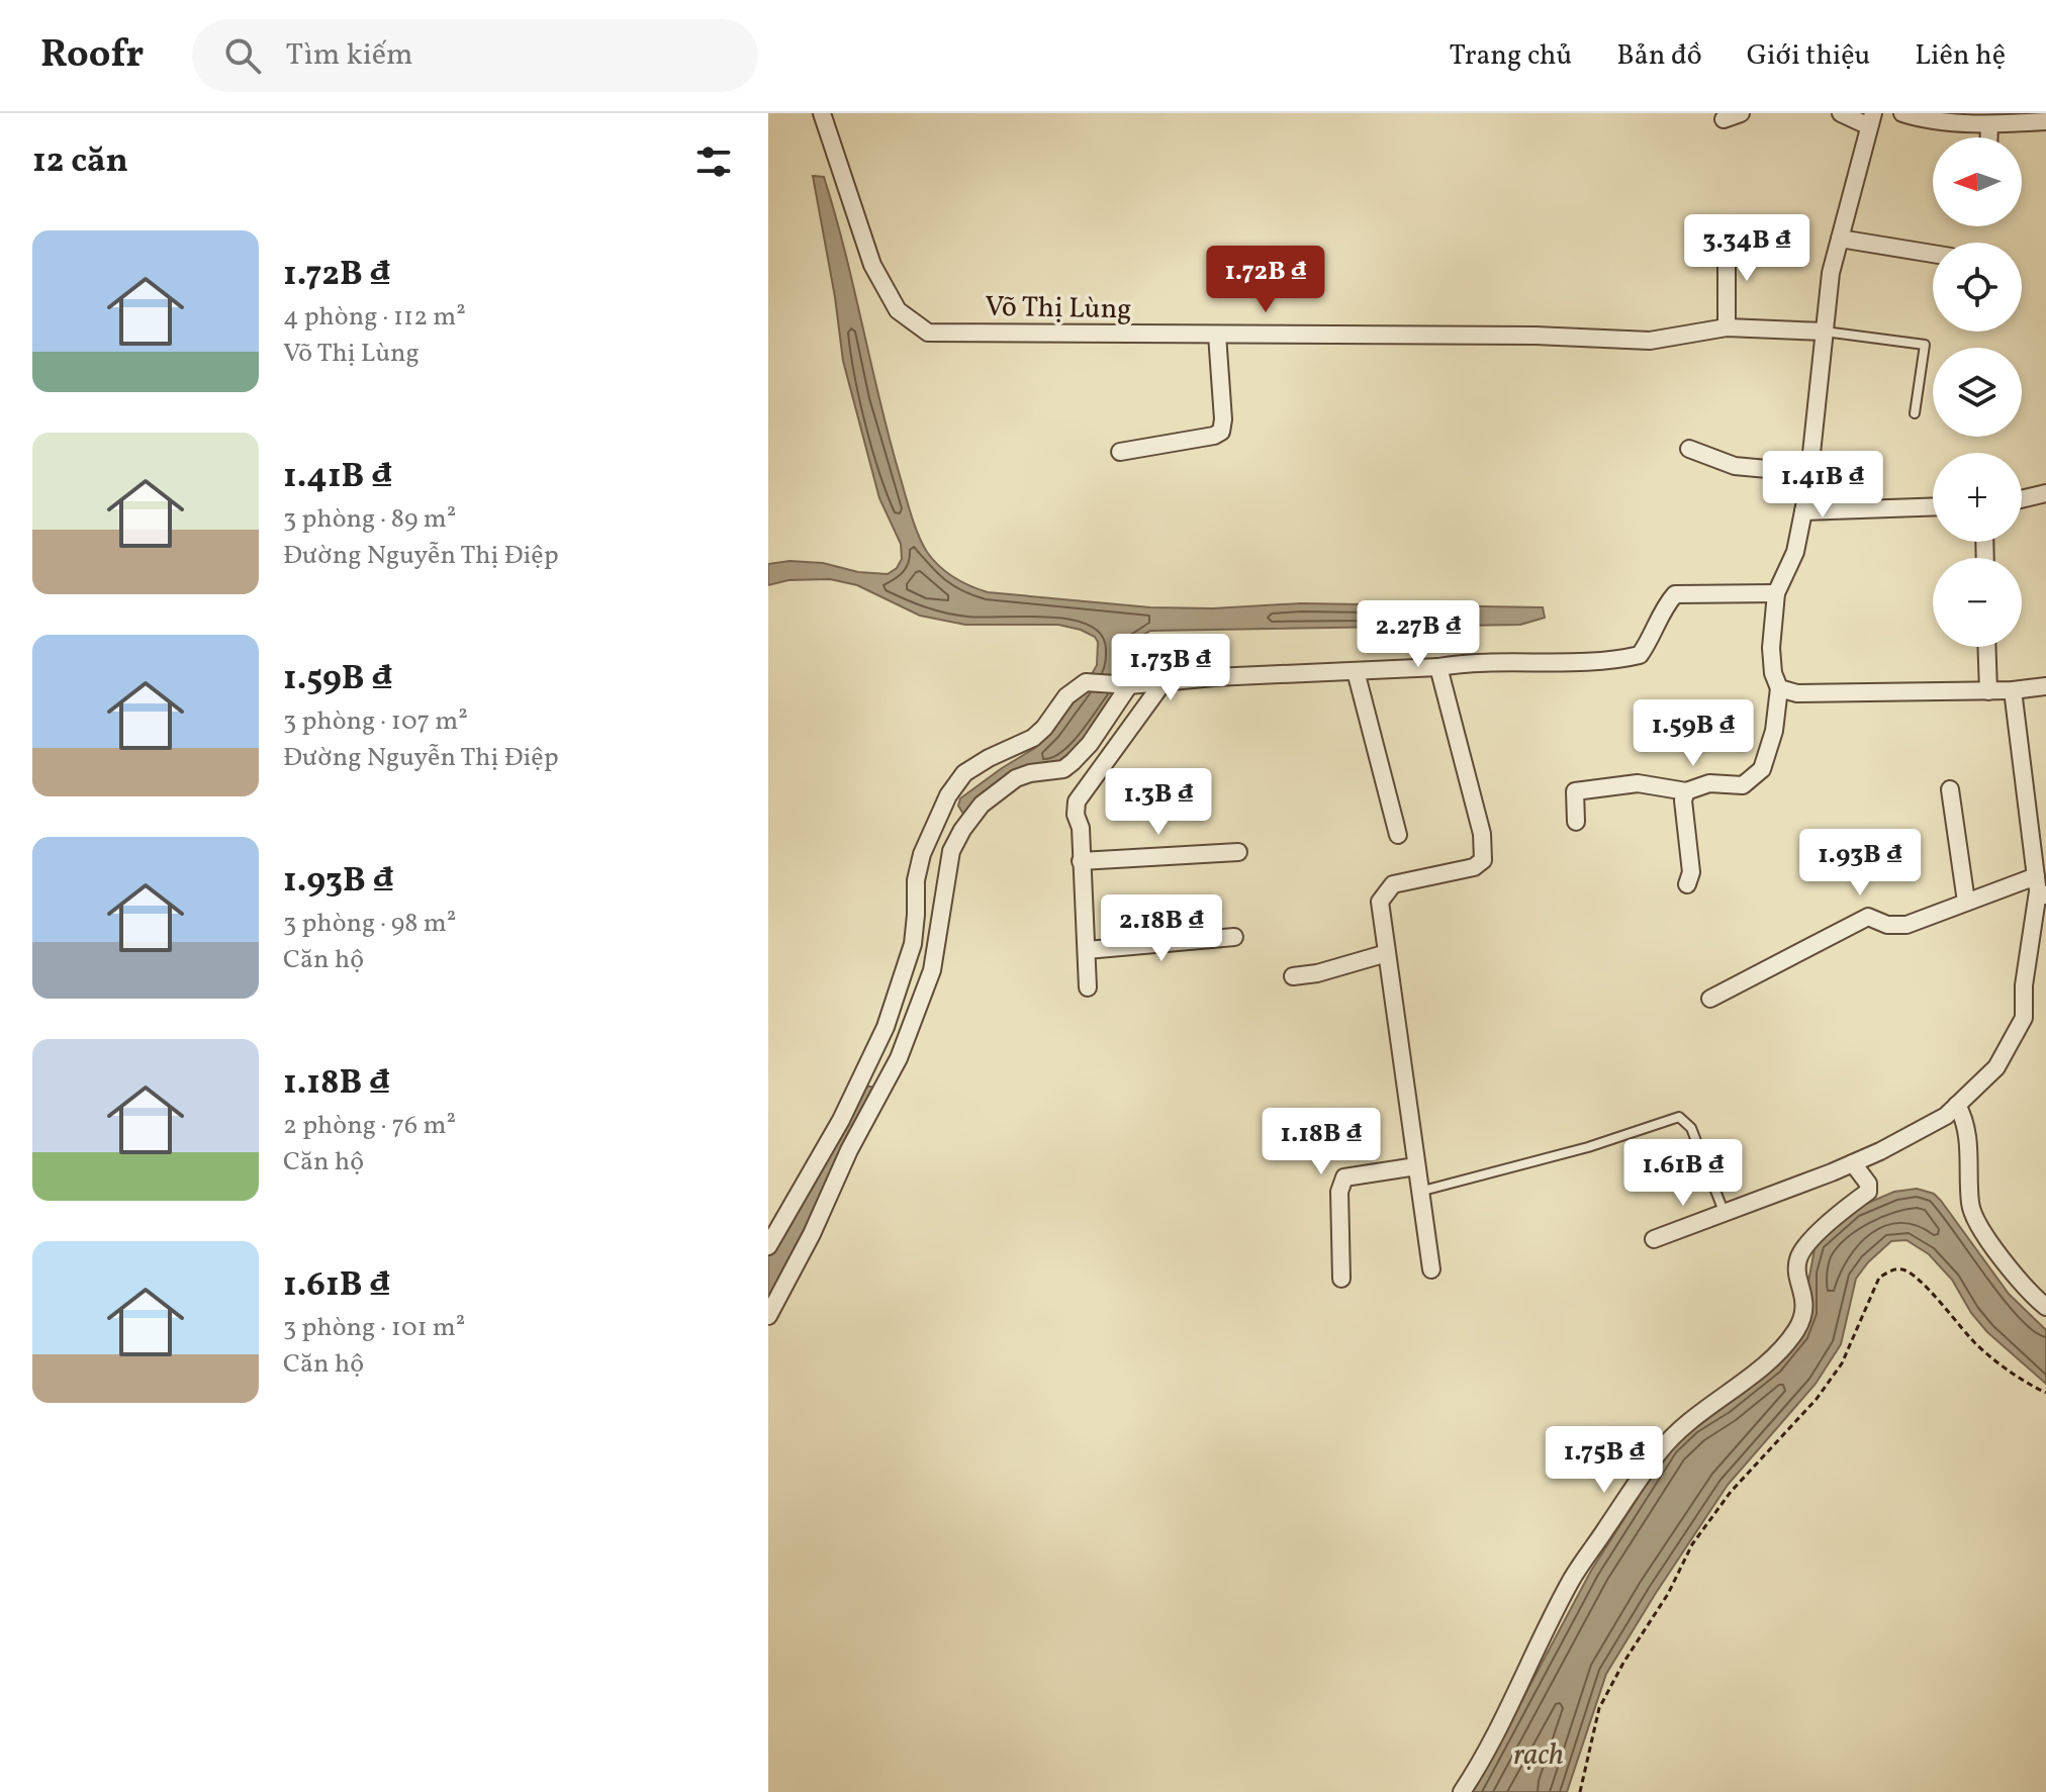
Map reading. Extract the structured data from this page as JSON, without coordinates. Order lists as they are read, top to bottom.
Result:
{
  "streets": {
    "street": ["Võ Thị Lùng"]
  },
  "water": ["rạch"],
  "north": "left",
  "page": {
    "header": "Roofr",
    "search": "Tìm kiếm",
    "nav": [
      "Trang chủ",
      "Bản đồ",
      "Giới thiệu",
      "Liên hệ"
    ],
    "heading": "12 căn",
    "map_buttons": ["+", "−"],
    "list": [
      {
        "name": "1.72B ₫",
        "note": "4 phòng · 112 m² · Võ Thị Lùng"
      },
      {
        "name": "1.41B ₫",
        "note": "3 phòng · 89 m² · Đường Nguyễn Thị Điệp"
      },
      {
        "name": "1.59B ₫",
        "note": "3 phòng · 107 m² · Đường Nguyễn Thị Điệp"
      },
      {
        "name": "1.93B ₫",
        "note": "3 phòng · 98 m² · Căn hộ"
      },
      {
        "name": "1.18B ₫",
        "note": "2 phòng · 76 m² · Căn hộ"
      },
      {
        "name": "1.61B ₫",
        "note": "3 phòng · 101 m² · Căn hộ"
      }
    ],
    "price": [
      "3.34B ₫",
      "1.72B ₫",
      "1.41B ₫",
      "2.27B ₫",
      "1.73B ₫",
      "1.59B ₫",
      "1.3B ₫",
      "1.93B ₫",
      "2.18B ₫",
      "1.18B ₫",
      "1.61B ₫",
      "1.75B ₫"
    ]
  }
}
